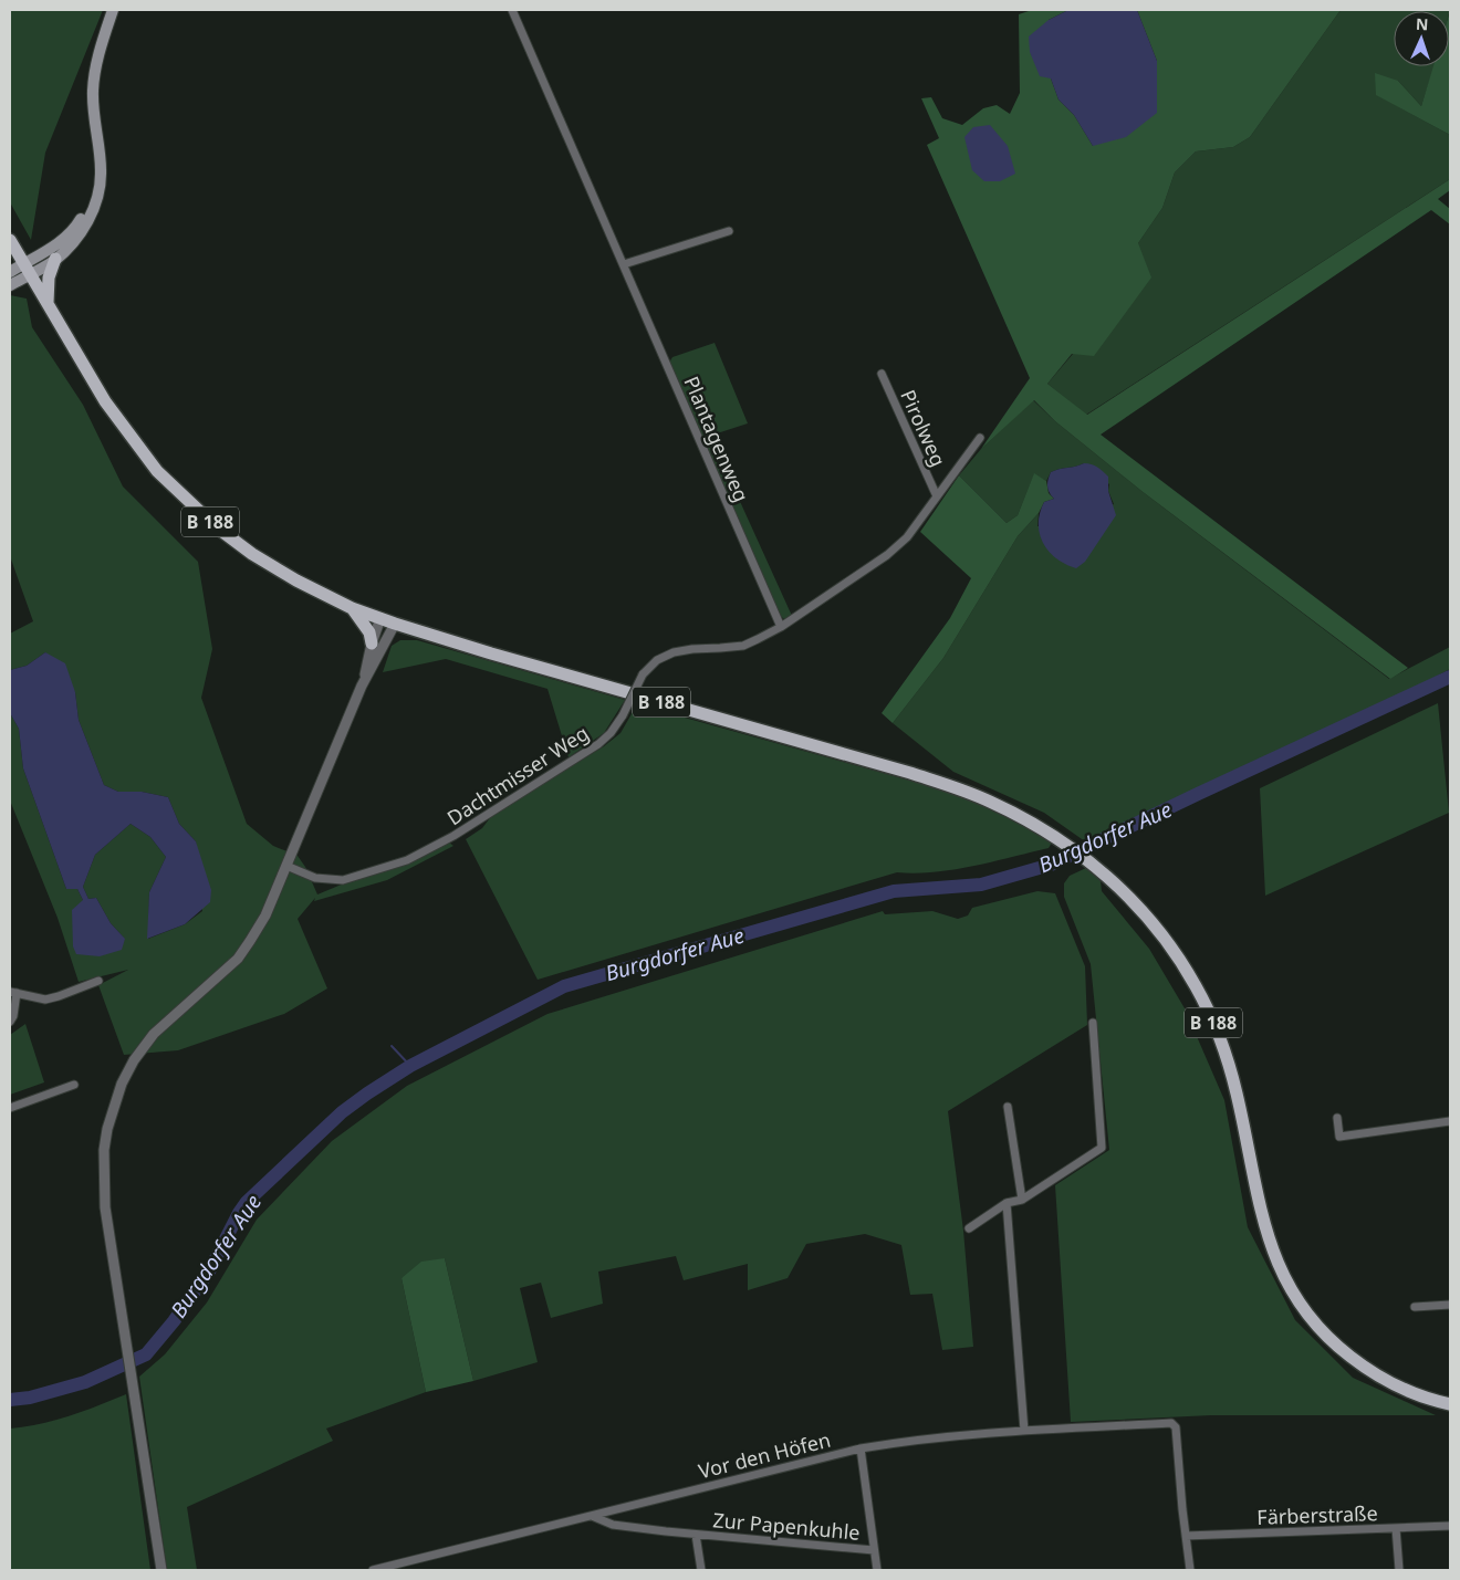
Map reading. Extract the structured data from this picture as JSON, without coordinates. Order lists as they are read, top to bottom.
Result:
{
  "streets": {
    "main road": ["B 188"],
    "street": [
      "Pirolweg",
      "Plantagenweg",
      "Dachtmisser Weg",
      "Vor den Höfen",
      "Färberstraße",
      "Zur Papenkuhle"
    ]
  },
  "crossings": [
    ["Pirolweg", "Dachtmisser Weg"],
    ["Plantagenweg", "Dachtmisser Weg"],
    ["Vor den Höfen", "Färberstraße"],
    ["Vor den Höfen", "Zur Papenkuhle"]
  ],
  "water": ["Burgdorfer Aue"],
  "north": "top"
}
